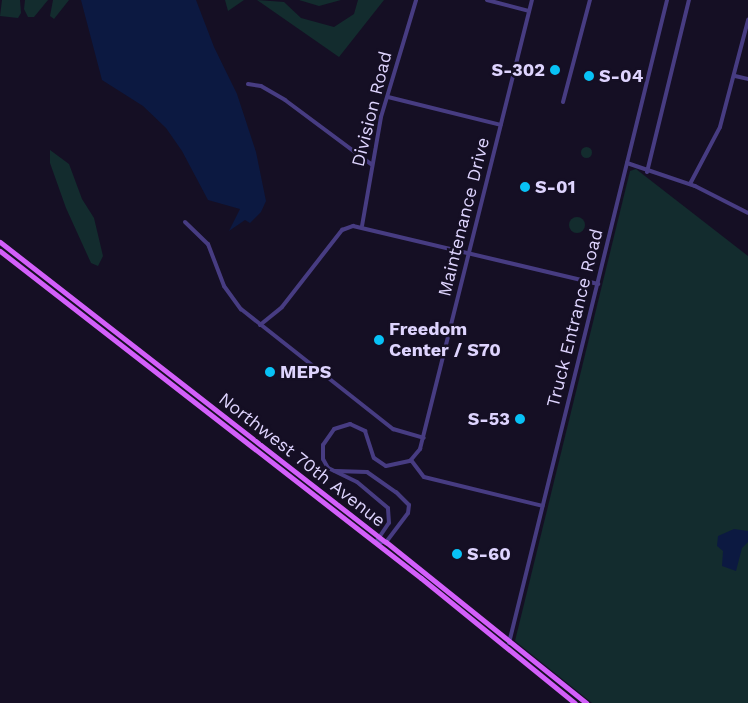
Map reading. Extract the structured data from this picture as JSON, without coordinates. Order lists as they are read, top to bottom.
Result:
{
  "streets": {
    "main road": ["Northwest 70th Avenue"],
    "street": ["Division Road", "Maintenance Drive", "Truck Entrance Road"]
  },
  "crossings": [
    ["Truck Entrance Road", "Northwest 70th Avenue"]
  ],
  "places": [
    "S-302",
    "S-04",
    "S-01",
    "Freedom Center / S70",
    "MEPS",
    "S-53",
    "S-60"
  ]
}
